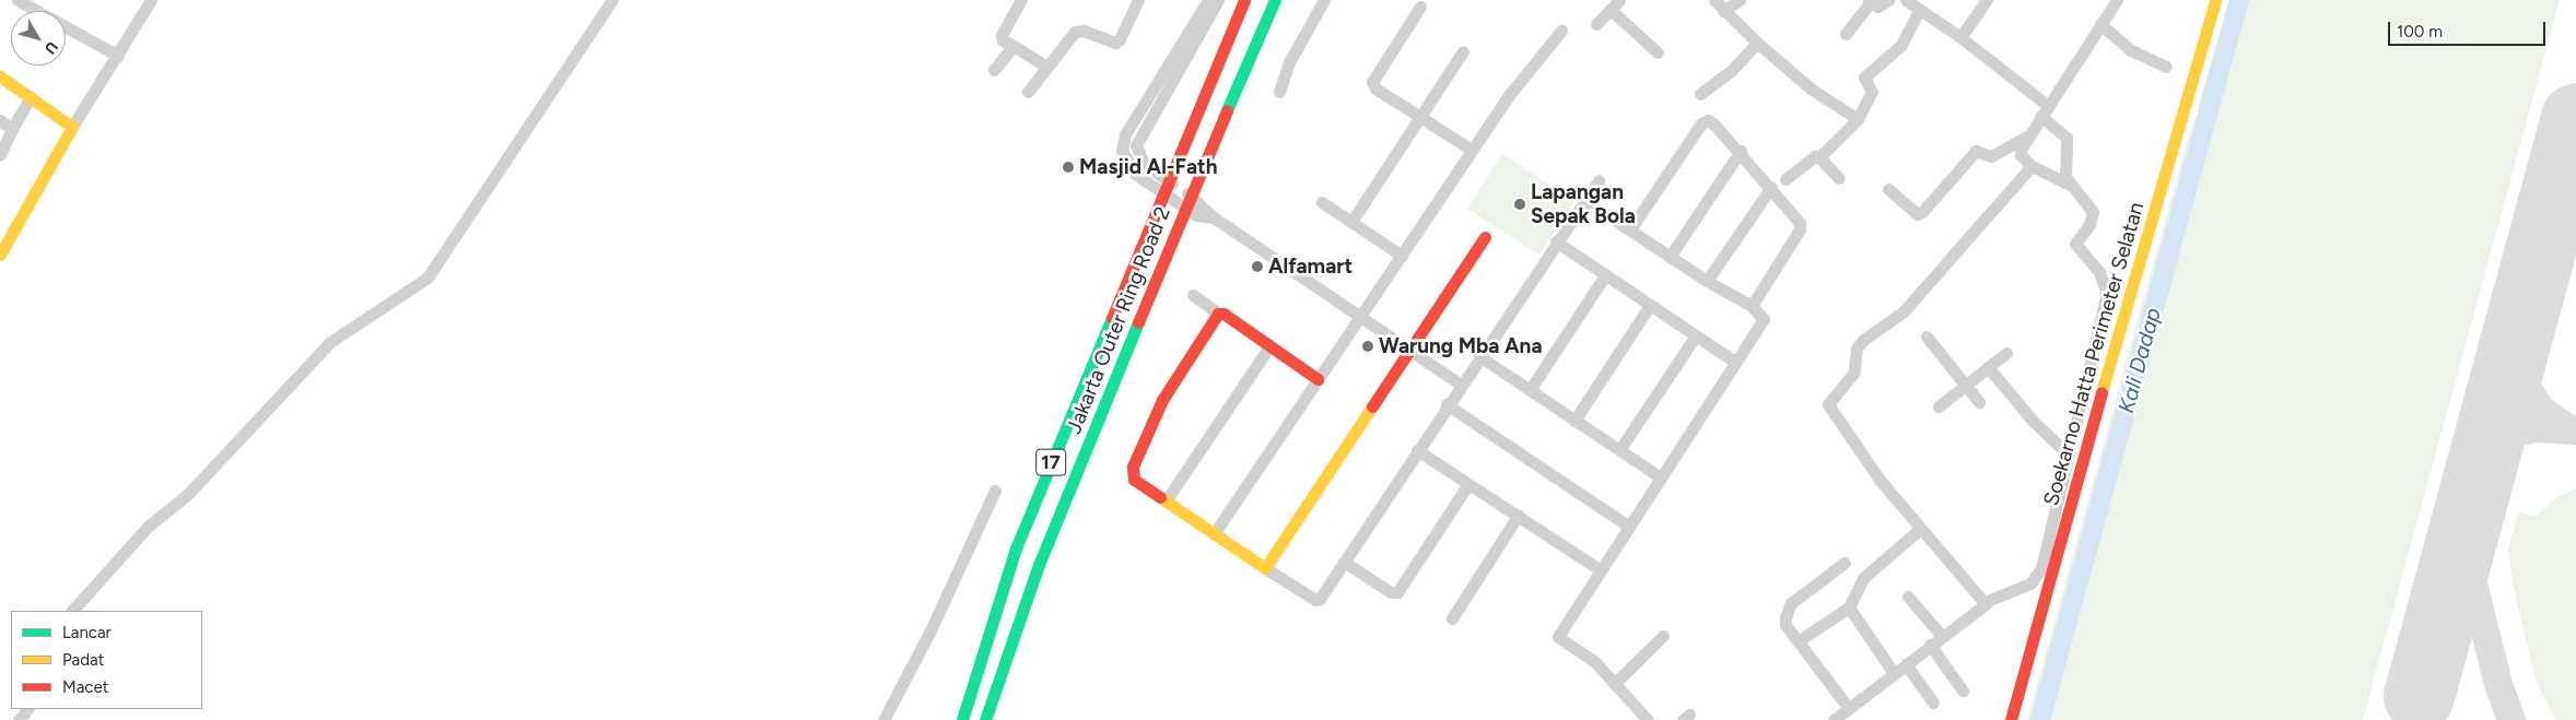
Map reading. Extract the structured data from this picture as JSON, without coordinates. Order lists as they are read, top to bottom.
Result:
{
  "streets": {
    "main road": ["Jakarta Outer Ring Road 2", "Soekarno Hatta Perimeter Selatan", "17"]
  },
  "water": ["Kali Dadap"],
  "places": [
    "Masjid Al-Fath",
    "Lapangan Sepak Bola",
    "Alfamart",
    "Warung Mba Ana"
  ],
  "legend": ["Lancar", "Padat", "Macet"],
  "scale_bar": "100 m",
  "north": "bottom right"
}
